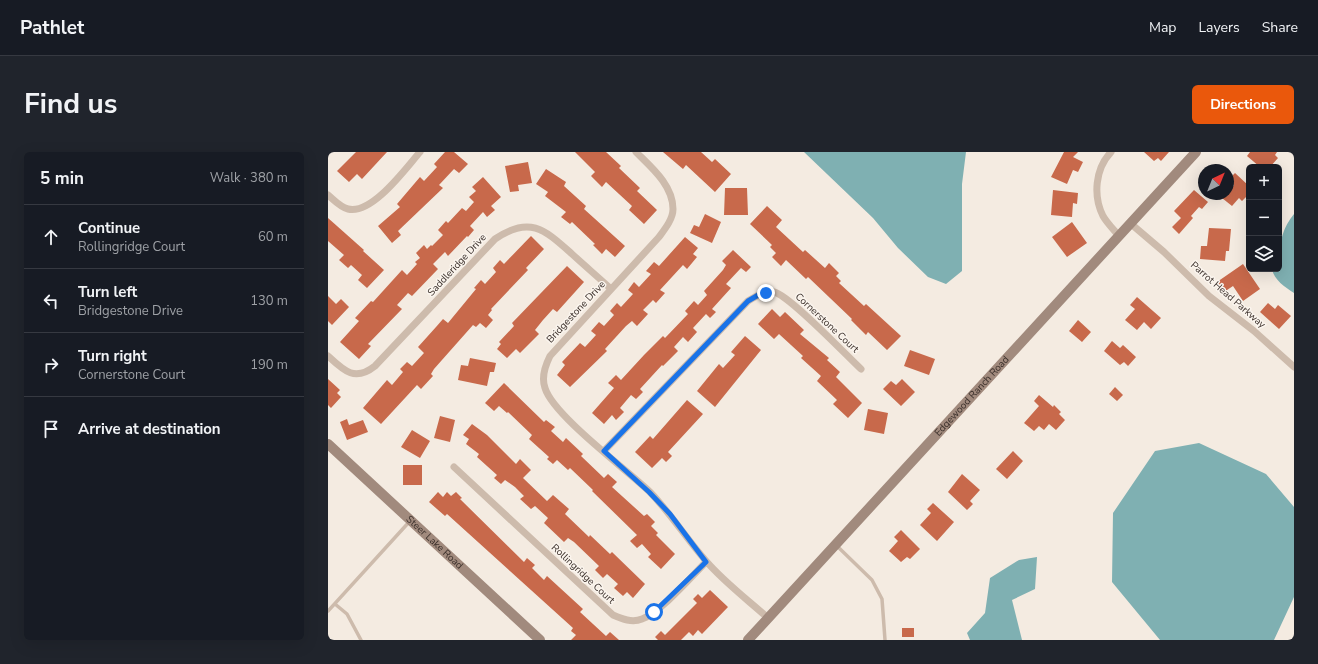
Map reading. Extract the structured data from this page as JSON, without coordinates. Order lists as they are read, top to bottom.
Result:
{
  "streets": {
    "street": [
      "Saddleridge Drive",
      "Parrot Head Parkway",
      "Bridgestone Drive",
      "Cornerstone Court",
      "Edgewood Ranch Road",
      "Steer Lake Road",
      "Rollingridge Court"
    ]
  },
  "crossings": [
    ["Saddleridge Drive", "Bridgestone Drive"],
    ["Parrot Head Parkway", "Edgewood Ranch Road"],
    ["Bridgestone Drive", "Cornerstone Court"],
    ["Bridgestone Drive", "Edgewood Ranch Road"],
    ["Bridgestone Drive", "Rollingridge Court"]
  ],
  "north": "top right",
  "page": {
    "header": "Pathlet",
    "nav": ["Map", "Layers", "Share"],
    "title": "Find us",
    "buttons": "Directions",
    "heading": ["5 min", "Walk · 380 m"],
    "map_buttons": ["+", "−"],
    "list": [
      ["Continue", "Rollingridge Court", "60 m"],
      ["Turn left", "Bridgestone Drive", "130 m"],
      ["Turn right", "Cornerstone Court", "190 m"],
      "Arrive at destination"
    ]
  }
}
